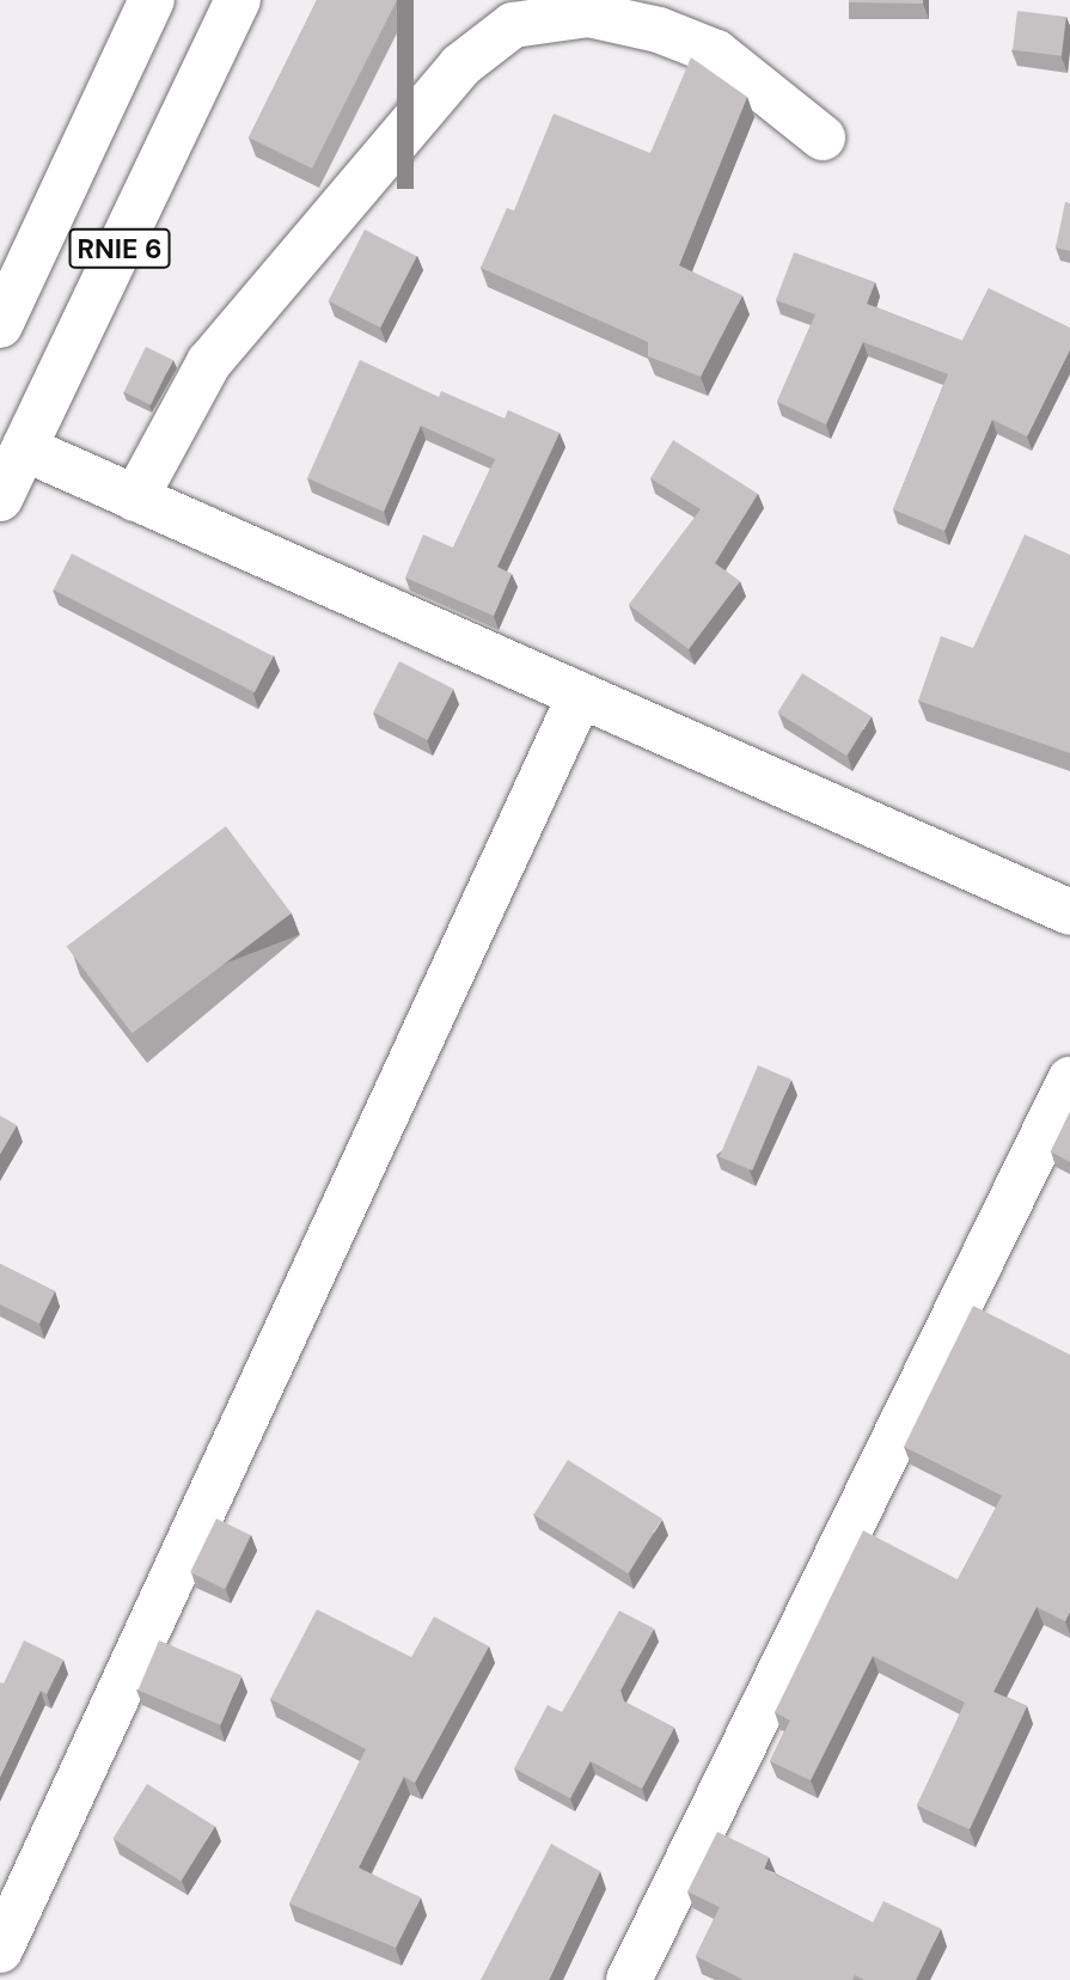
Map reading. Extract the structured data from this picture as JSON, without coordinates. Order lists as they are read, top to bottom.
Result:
{
  "streets": {
    "street": ["RNIE 6"]
  }
}
